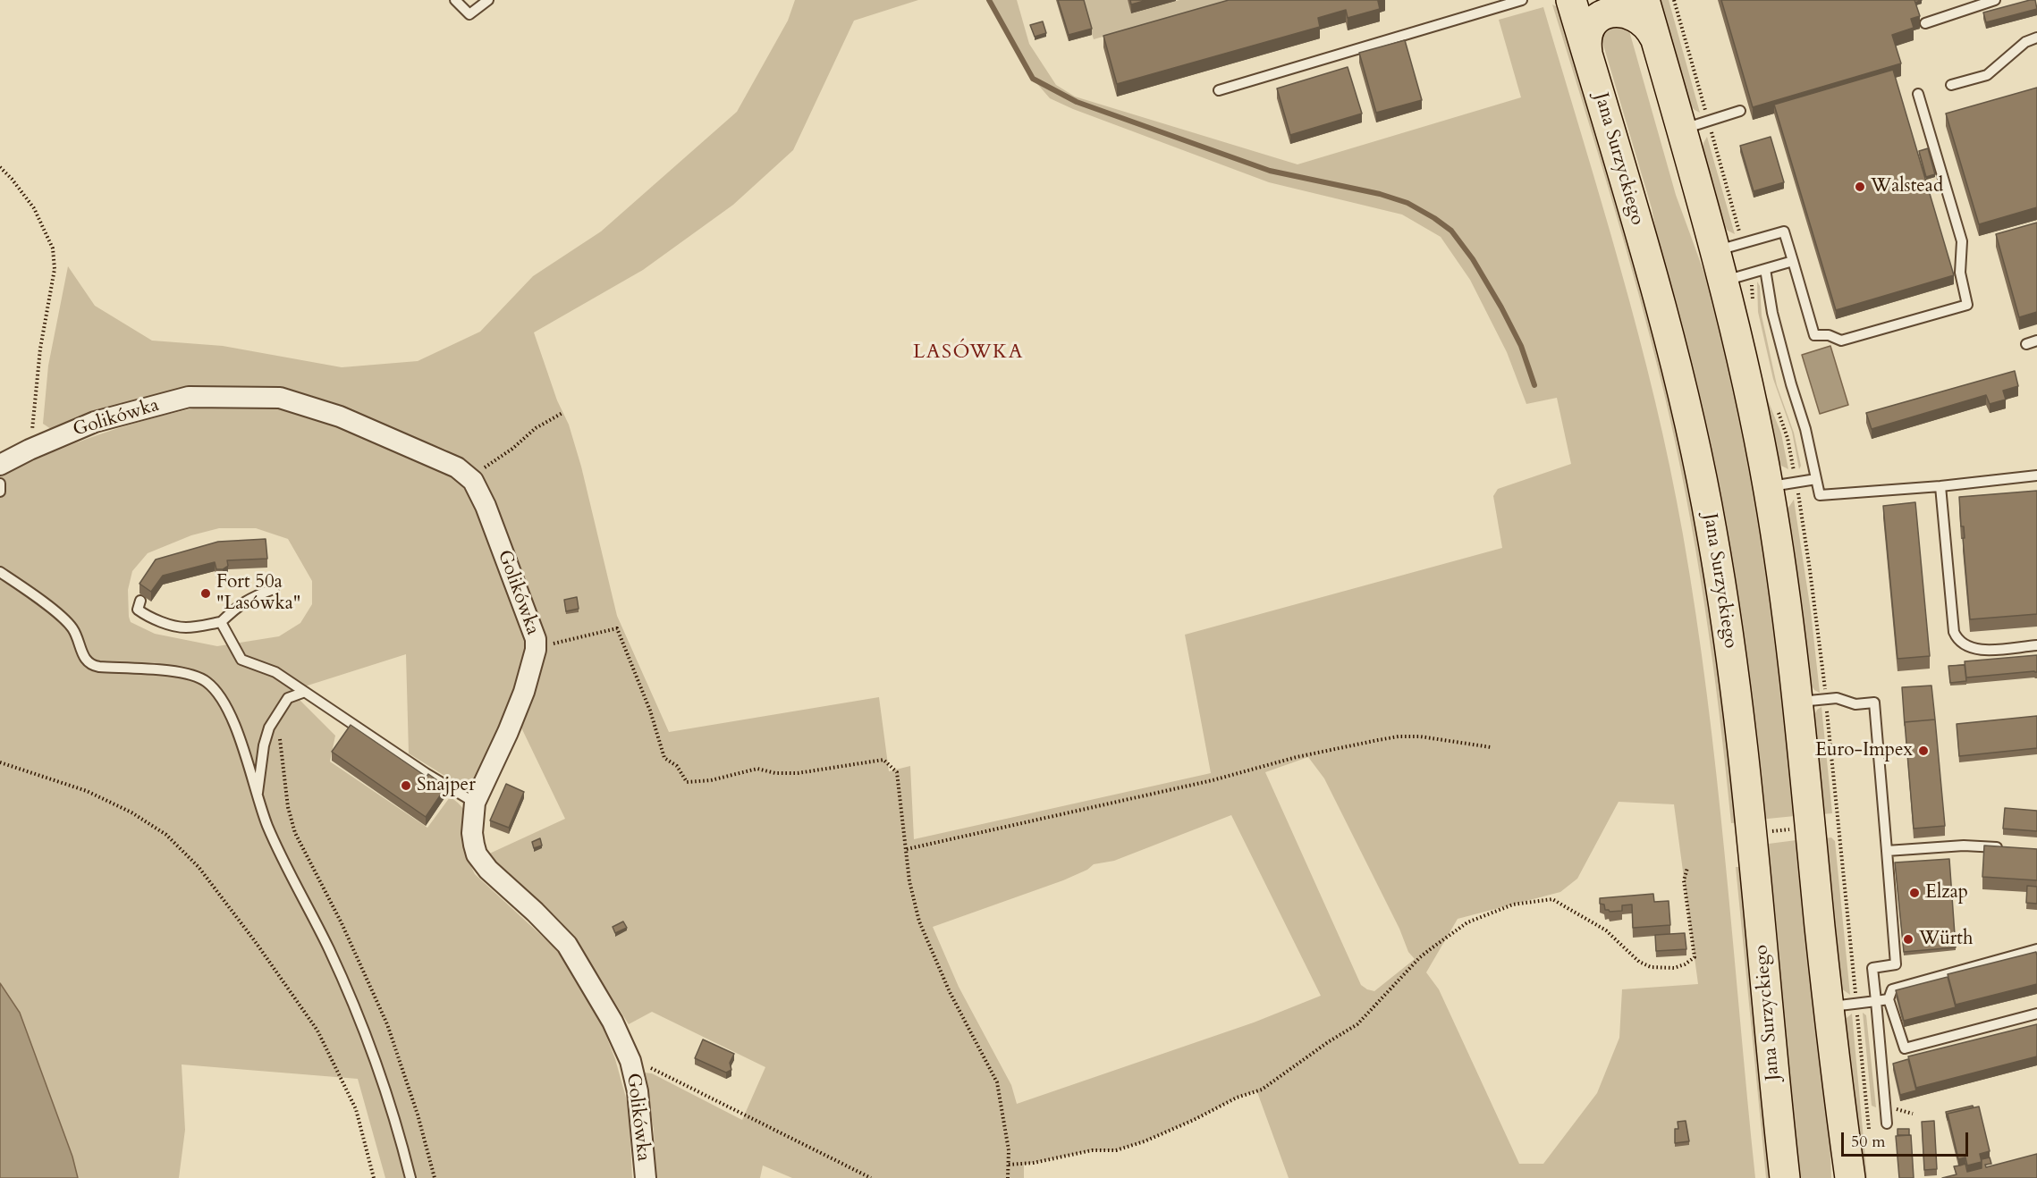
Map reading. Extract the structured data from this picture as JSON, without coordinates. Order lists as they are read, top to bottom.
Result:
{
  "streets": {
    "main road": ["Jana Surzyckiego"],
    "street": ["Golikówka"]
  },
  "districts": ["LASÓWKA"],
  "places": [
    "Walstead",
    "Fort 50a \"Lasówka\"",
    "Euro-Impex",
    "Snajper",
    "Elzap",
    "Würth"
  ],
  "scale_bar": "50 m"
}
